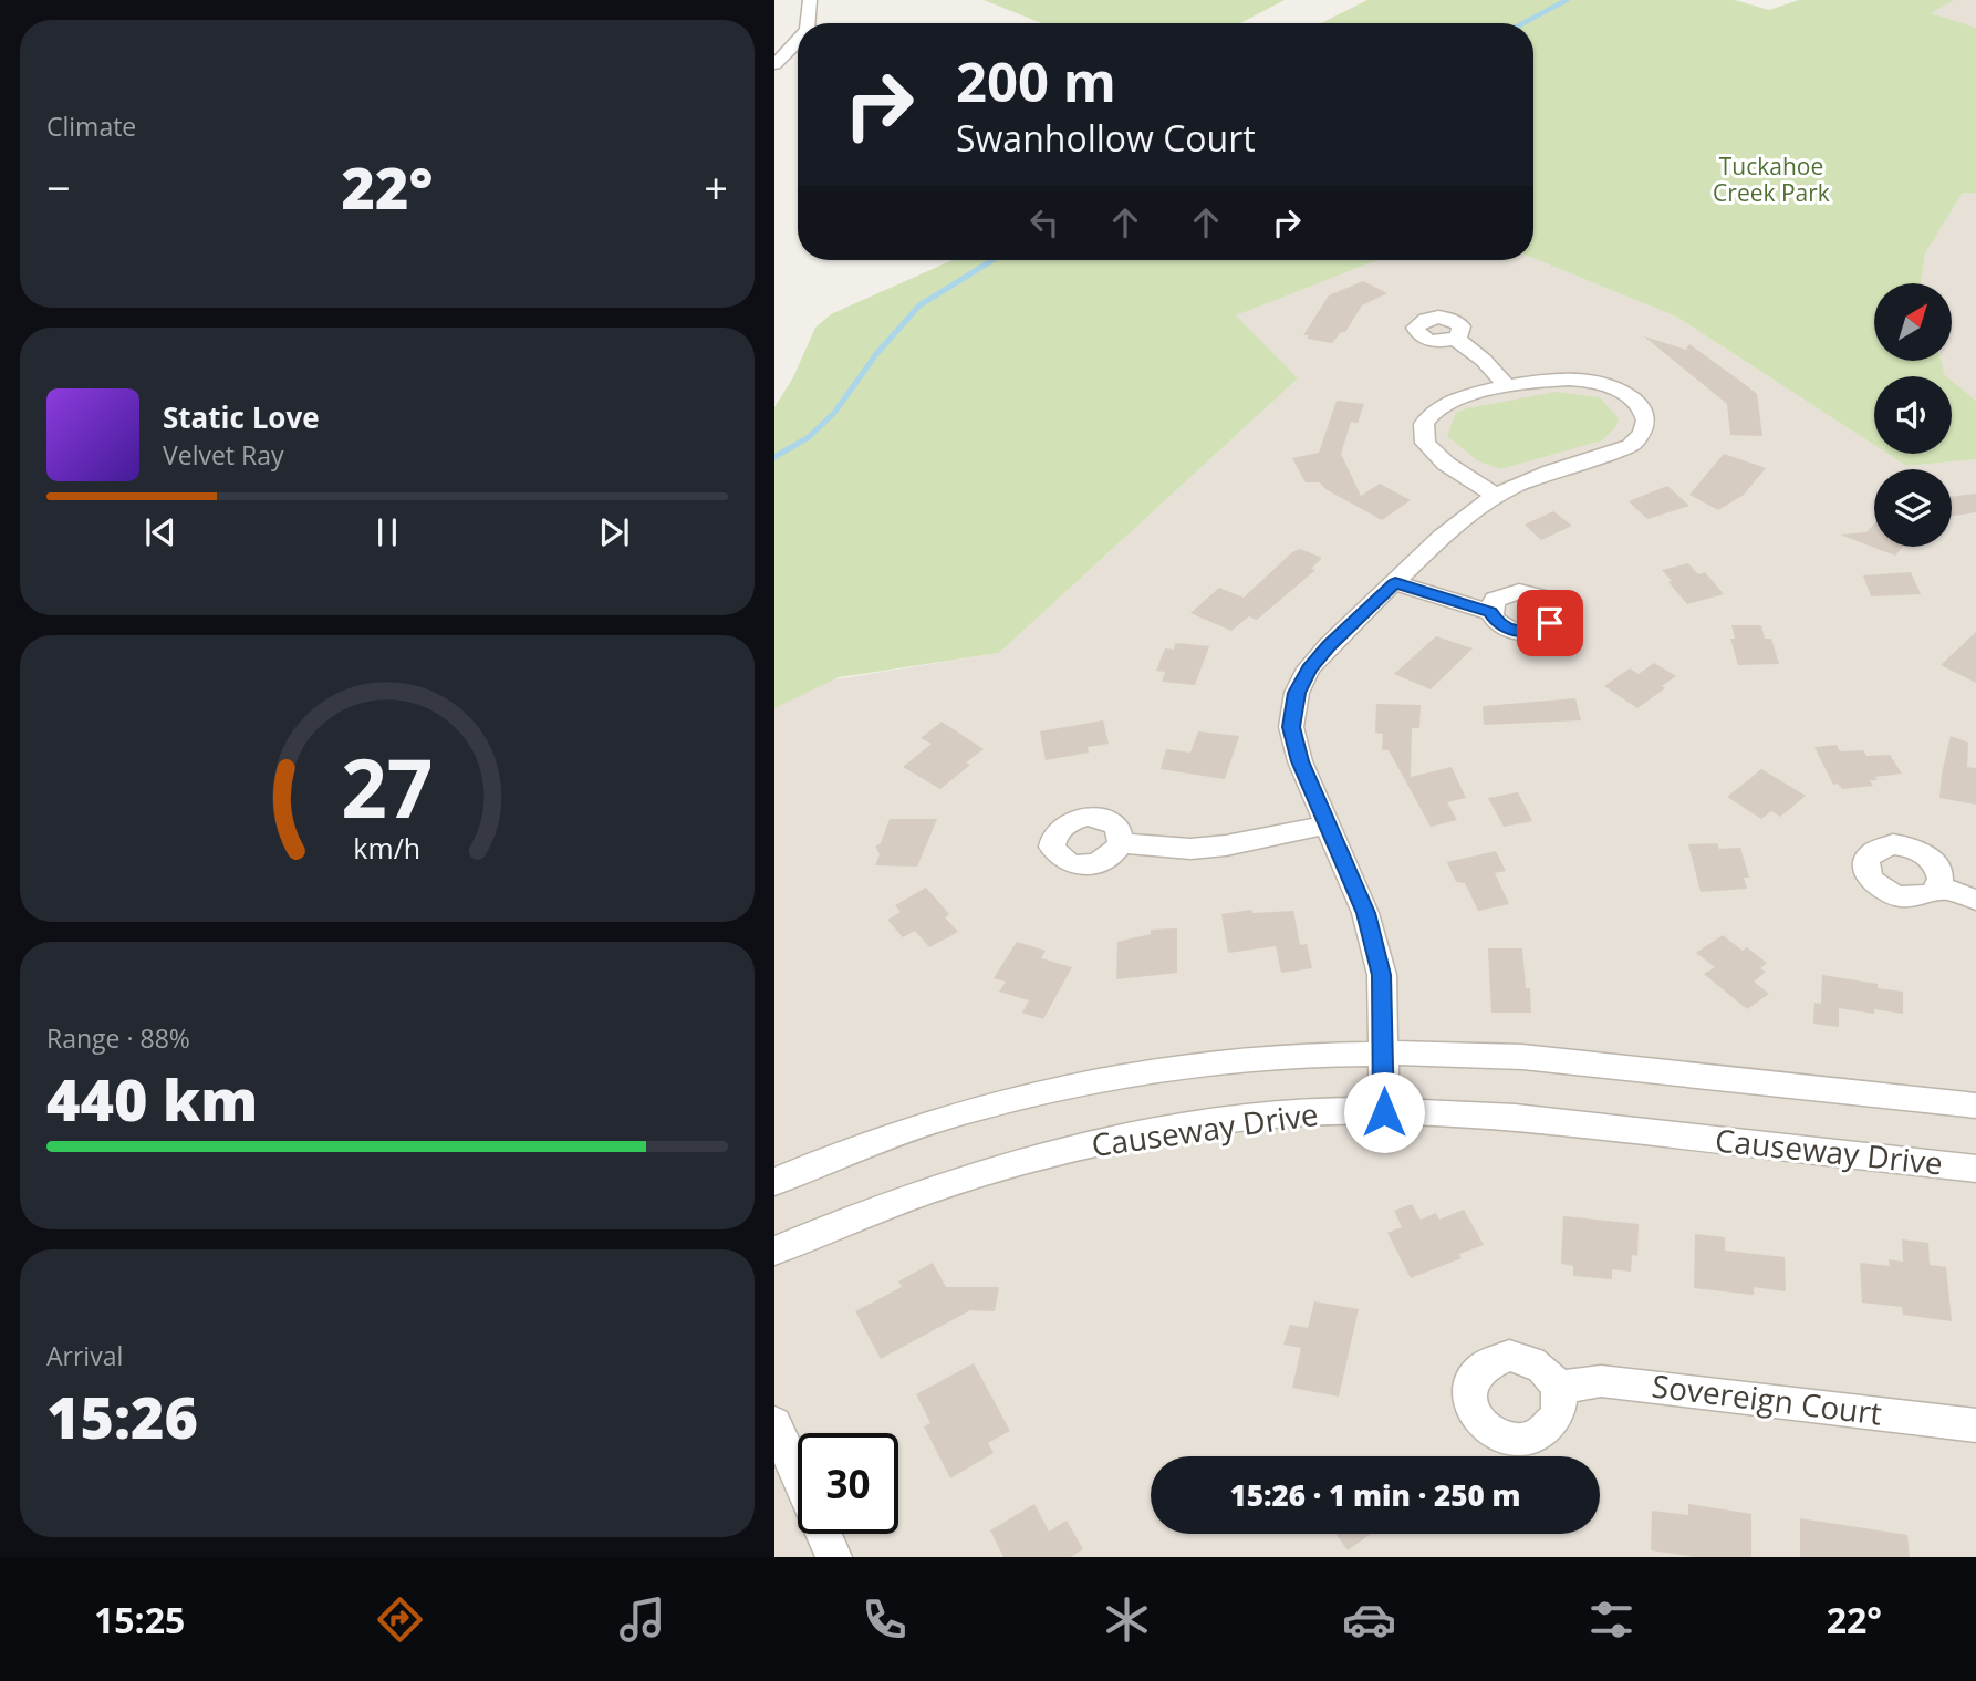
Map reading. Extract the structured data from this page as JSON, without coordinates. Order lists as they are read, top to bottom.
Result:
{
  "streets": {
    "street": ["Causeway Drive", "Sovereign Court"]
  },
  "parks": ["Tuckahoe Creek Park"],
  "north": "top right",
  "page": {
    "tile": [
      "Climate",
      ["Range · 88%", "440 km"],
      ["Arrival", "15:26"]
    ],
    "turn": ["200 m", "Swanhollow Court"],
    "heat": ["−", "22°", "+"],
    "song": ["Static Love", "Velvet Ray"],
    "limit": "30",
    "trip": "15:26 · 1 min · 250 m",
    "tabs": ["15:25", "22°"],
    "gauge": ["27", "km/h"]
  }
}
